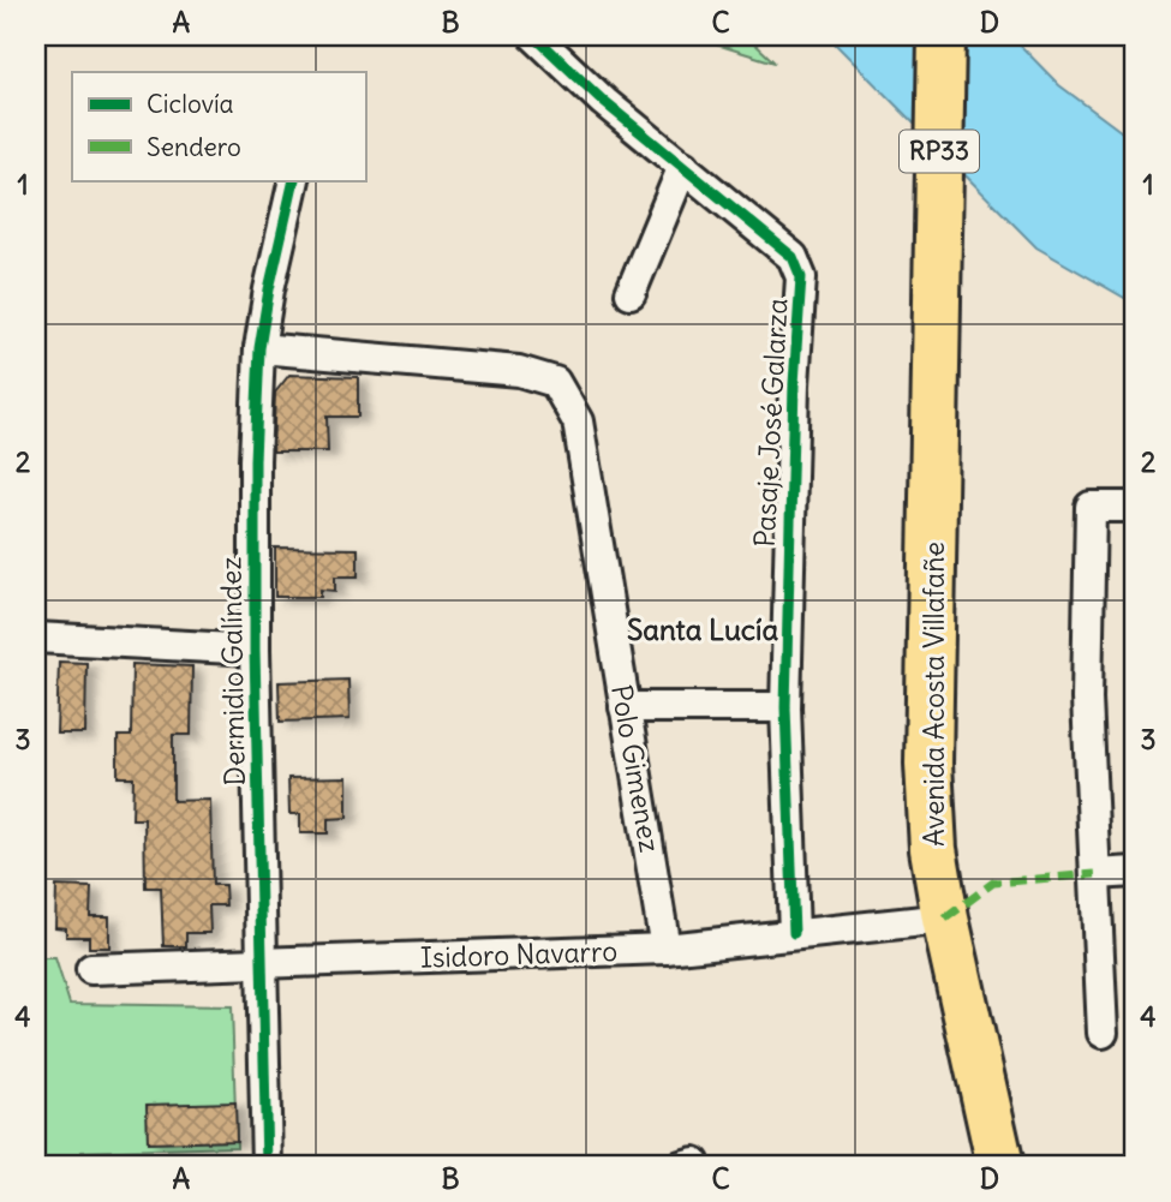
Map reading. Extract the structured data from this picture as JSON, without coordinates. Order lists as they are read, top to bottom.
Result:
{
  "streets": {
    "main road": ["RP33", "Avenida Acosta Villafañe"],
    "street": [
      "Pasaje José Galarza",
      "Dermidio Galíndez",
      "Polo Gimenez",
      "Isidoro Navarro"
    ]
  },
  "crossings": [
    ["Pasaje José Galarza", "Isidoro Navarro"],
    ["Dermidio Galíndez", "Polo Gimenez"],
    ["Dermidio Galíndez", "Isidoro Navarro"],
    ["Avenida Acosta Villafañe", "Isidoro Navarro"],
    ["Polo Gimenez", "Isidoro Navarro"]
  ],
  "districts": ["Santa Lucía"],
  "legend": ["Ciclovía", "Sendero"],
  "grid": {
    "columns": [
      "A",
      "B",
      "C",
      "D"
    ],
    "rows": [
      "1",
      "2",
      "3",
      "4"
    ]
  }
}
